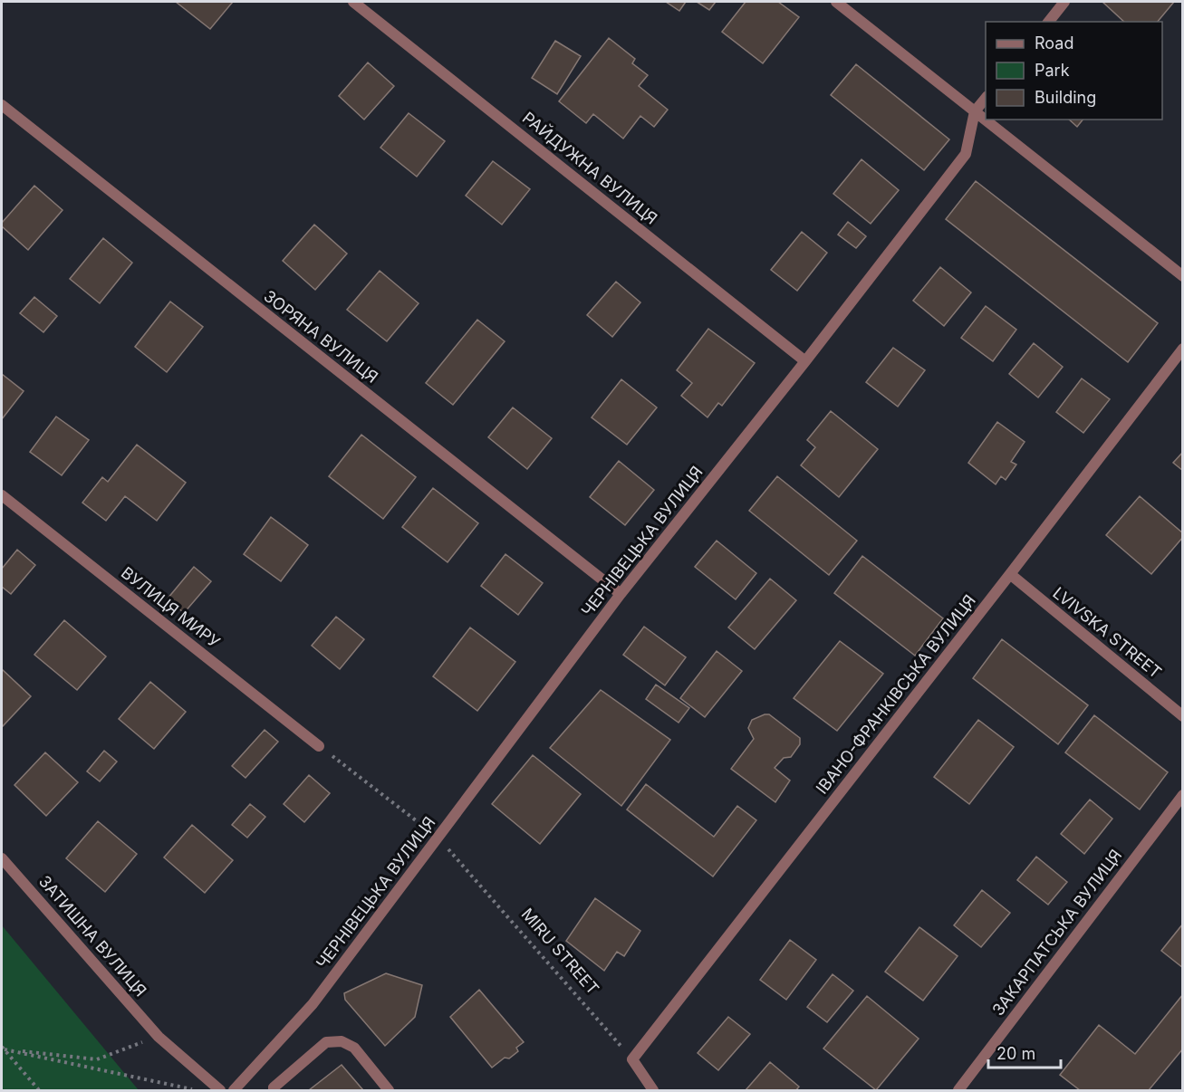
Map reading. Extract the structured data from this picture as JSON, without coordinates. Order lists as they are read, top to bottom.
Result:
{
  "streets": {
    "street": [
      "РАЙДУЖНА ВУЛИЦЯ",
      "ЗОРЯНА ВУЛИЦЯ",
      "ЧЕРНІВЕЦЬКА ВУЛИЦЯ",
      "ВУЛИЦЯ МИРУ",
      "LVIVSKA STREET",
      "ІВАНО-ФРАНКІВСЬКА ВУЛИЦЯ",
      "ЗАКАРПАТСЬКА ВУЛИЦЯ",
      "ЗАТИШНА ВУЛИЦЯ"
    ],
    "path": ["MIRU STREET"]
  },
  "crossings": [
    ["РАЙДУЖНА ВУЛИЦЯ", "ЧЕРНІВЕЦЬКА ВУЛИЦЯ"],
    ["ЗОРЯНА ВУЛИЦЯ", "ЧЕРНІВЕЦЬКА ВУЛИЦЯ"],
    ["ЧЕРНІВЕЦЬКА ВУЛИЦЯ", "MIRU STREET"],
    ["ВУЛИЦЯ МИРУ", "MIRU STREET"],
    ["LVIVSKA STREET", "ІВАНО-ФРАНКІВСЬКА ВУЛИЦЯ"],
    ["ІВАНО-ФРАНКІВСЬКА ВУЛИЦЯ", "MIRU STREET"]
  ],
  "legend": ["Road", "Park", "Building"],
  "scale_bar": "20 m"
}
